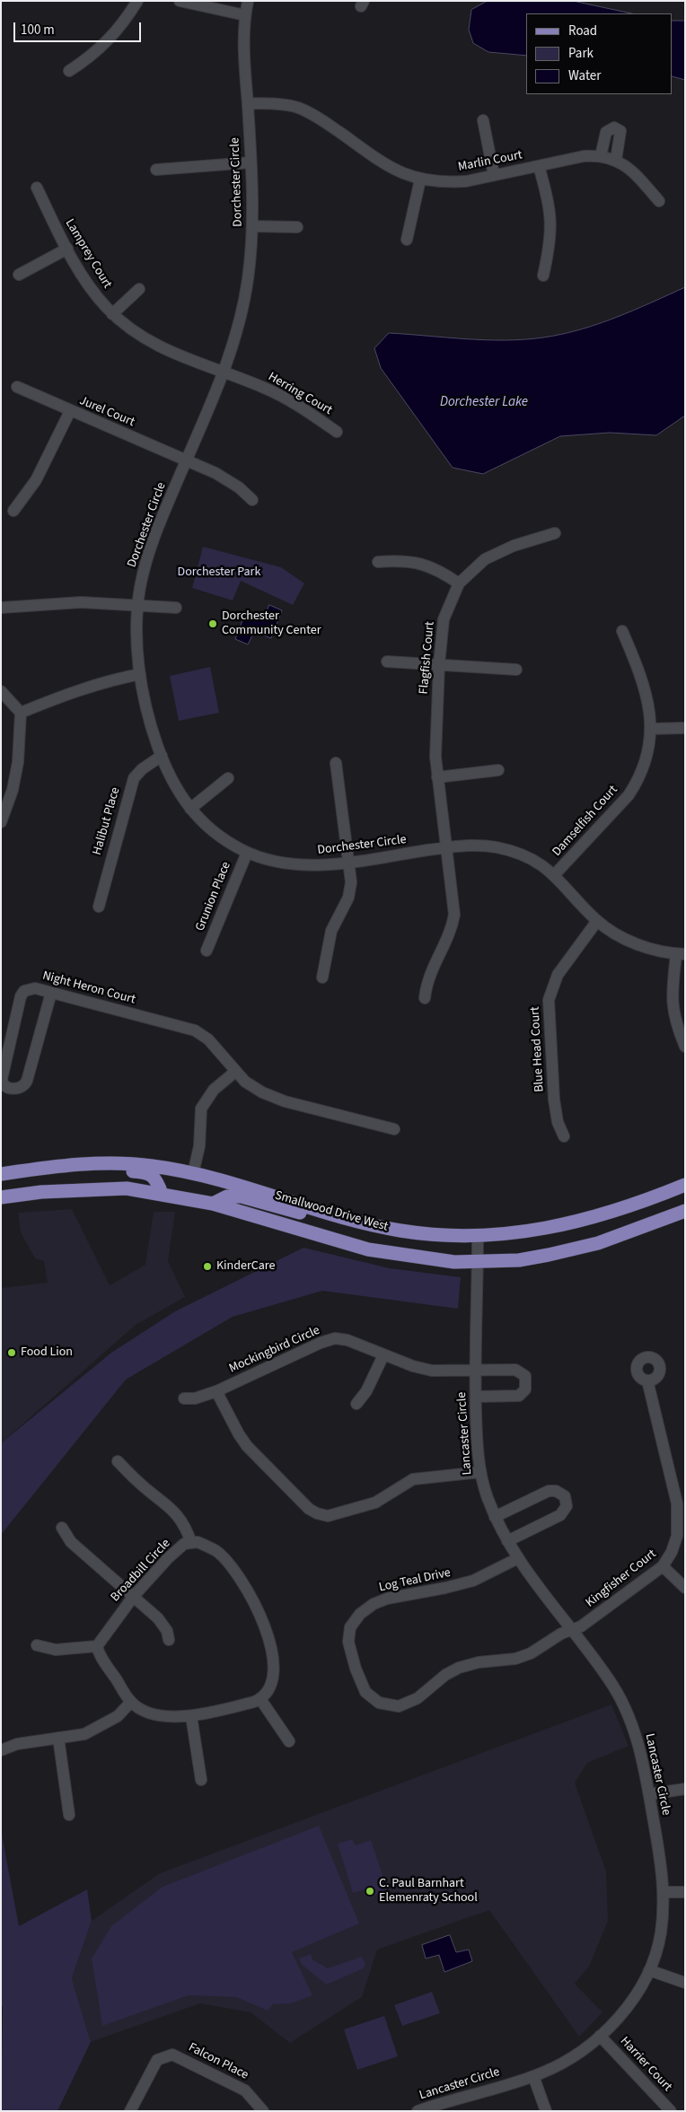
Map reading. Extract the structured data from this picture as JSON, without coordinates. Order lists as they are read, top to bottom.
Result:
{
  "streets": {
    "main road": ["Smallwood Drive West"],
    "street": [
      "Marlin Court",
      "Dorchester Circle",
      "Lamprey Court",
      "Herring Court",
      "Jurel Court",
      "Flagfish Court",
      "Halibut Place",
      "Damselfish Court",
      "Grunion Place",
      "Night Heron Court",
      "Blue Head Court",
      "Mockingbird Circle",
      "Lancaster Circle",
      "Broadbill Circle",
      "Kingfisher Court",
      "Log Teal Drive",
      "Falcon Place",
      "Harrier Court"
    ]
  },
  "crossings": [
    ["Marlin Court", "Dorchester Circle"],
    ["Dorchester Circle", "Lamprey Court"],
    ["Dorchester Circle", "Herring Court"],
    ["Dorchester Circle", "Jurel Court"],
    ["Dorchester Circle", "Flagfish Court"],
    ["Dorchester Circle", "Halibut Place"],
    ["Dorchester Circle", "Damselfish Court"],
    ["Dorchester Circle", "Grunion Place"],
    ["Dorchester Circle", "Blue Head Court"],
    ["Lamprey Court", "Herring Court"],
    ["Smallwood Drive West", "Lancaster Circle"],
    ["Mockingbird Circle", "Lancaster Circle"],
    ["Lancaster Circle", "Kingfisher Court"],
    ["Lancaster Circle", "Log Teal Drive"],
    ["Lancaster Circle", "Harrier Court"],
    ["Kingfisher Court", "Log Teal Drive"]
  ],
  "water": ["Dorchester Lake"],
  "parks": ["Dorchester Park"],
  "places": [
    "Dorchester Community Center",
    "KinderCare",
    "Food Lion",
    "C. Paul Barnhart Elemenraty School"
  ],
  "legend": ["Road", "Park", "Water"],
  "scale_bar": "100 m"
}
